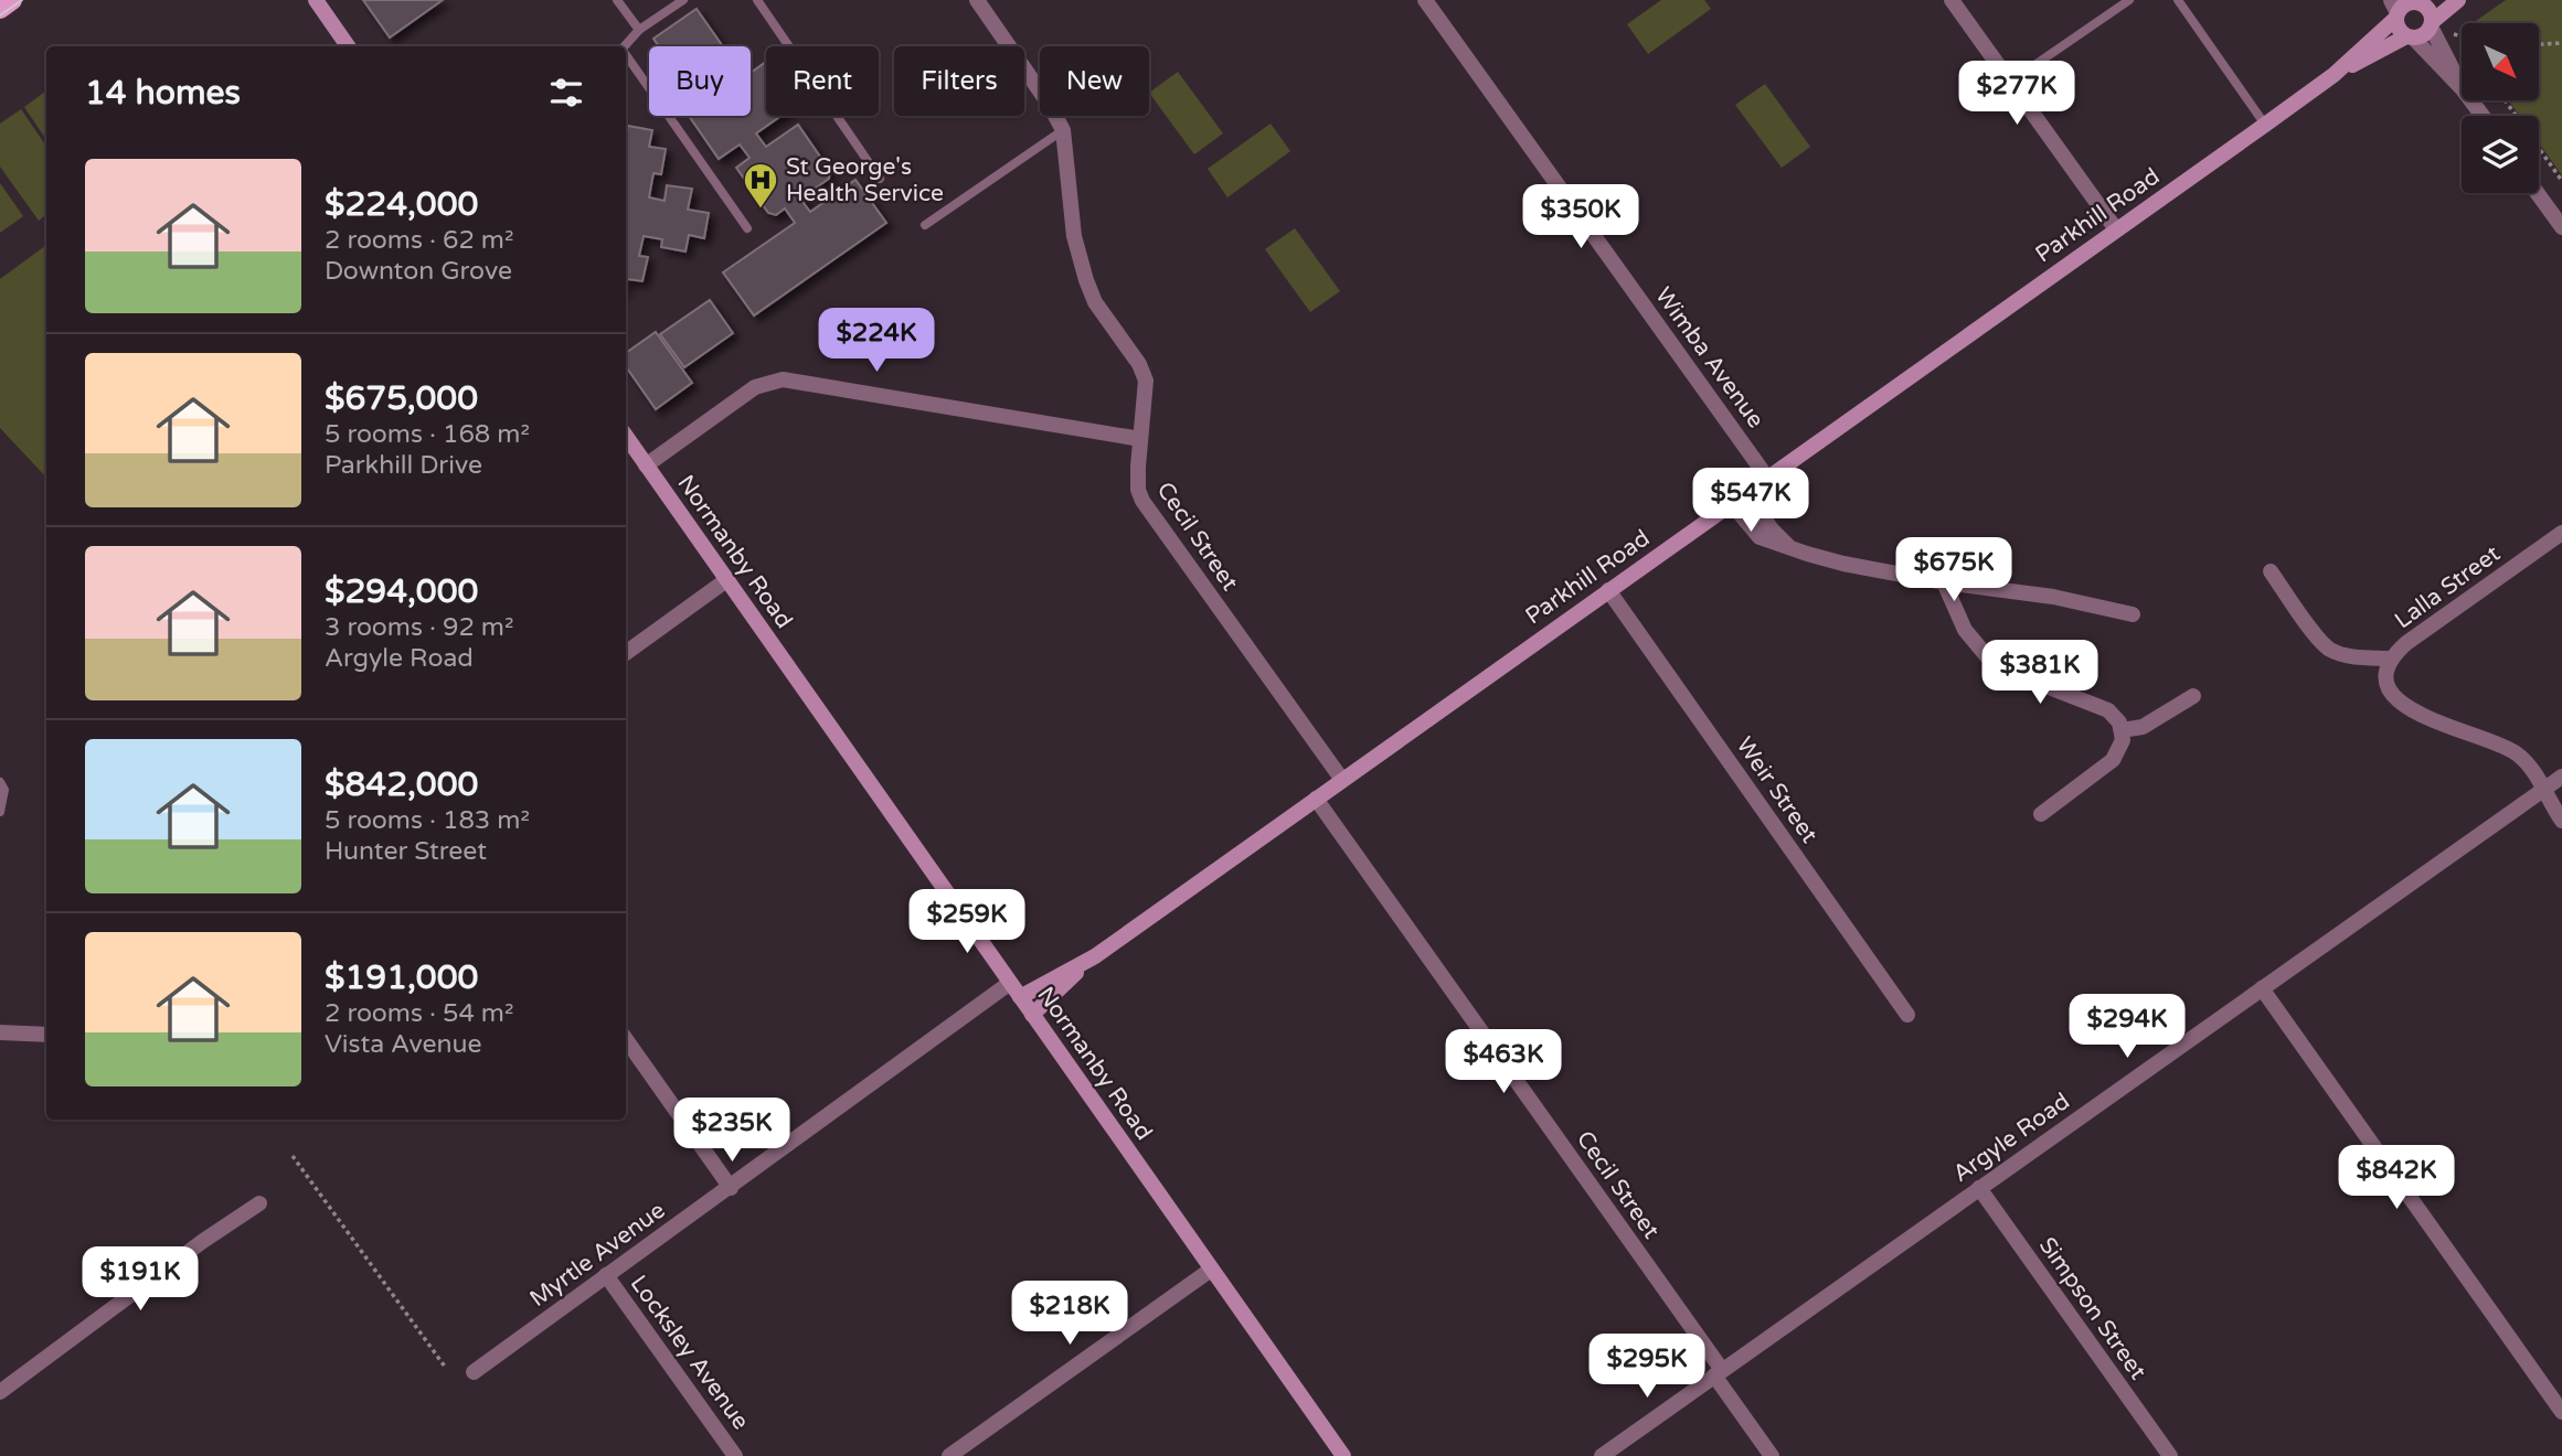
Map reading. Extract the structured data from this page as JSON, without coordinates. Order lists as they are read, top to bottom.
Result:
{
  "streets": {
    "street": [
      "Parkhill Road",
      "Wimba Avenue",
      "Cecil Street",
      "Normanby Road",
      "Lalla Street",
      "Weir Street",
      "Argyle Road",
      "Myrtle Avenue",
      "Simpson Street",
      "Locksley Avenue"
    ]
  },
  "crossings": [
    ["Parkhill Road", "Wimba Avenue"],
    ["Parkhill Road", "Cecil Street"],
    ["Parkhill Road", "Normanby Road"],
    ["Parkhill Road", "Weir Street"],
    ["Cecil Street", "Argyle Road"],
    ["Normanby Road", "Myrtle Avenue"],
    ["Lalla Street", "Argyle Road"],
    ["Argyle Road", "Simpson Street"],
    ["Myrtle Avenue", "Locksley Avenue"]
  ],
  "places": {
    "hospital": ["St George's Health Service"]
  },
  "north": "bottom right",
  "page": {
    "chip": [
      "Buy",
      "Rent",
      "Filters",
      "New"
    ],
    "heading": "14 homes",
    "price": [
      "$277K",
      "$350K",
      "$224K",
      "$547K",
      "$675K",
      "$381K",
      "$259K",
      "$294K",
      "$463K",
      "$235K",
      "$842K",
      "$191K",
      "$218K",
      "$295K"
    ],
    "list": [
      {
        "name": "$224,000",
        "note": "2 rooms · 62 m² · Downton Grove"
      },
      {
        "name": "$675,000",
        "note": "5 rooms · 168 m² · Parkhill Drive"
      },
      {
        "name": "$294,000",
        "note": "3 rooms · 92 m² · Argyle Road"
      },
      {
        "name": "$842,000",
        "note": "5 rooms · 183 m² · Hunter Street"
      },
      {
        "name": "$191,000",
        "note": "2 rooms · 54 m² · Vista Avenue"
      }
    ]
  }
}
